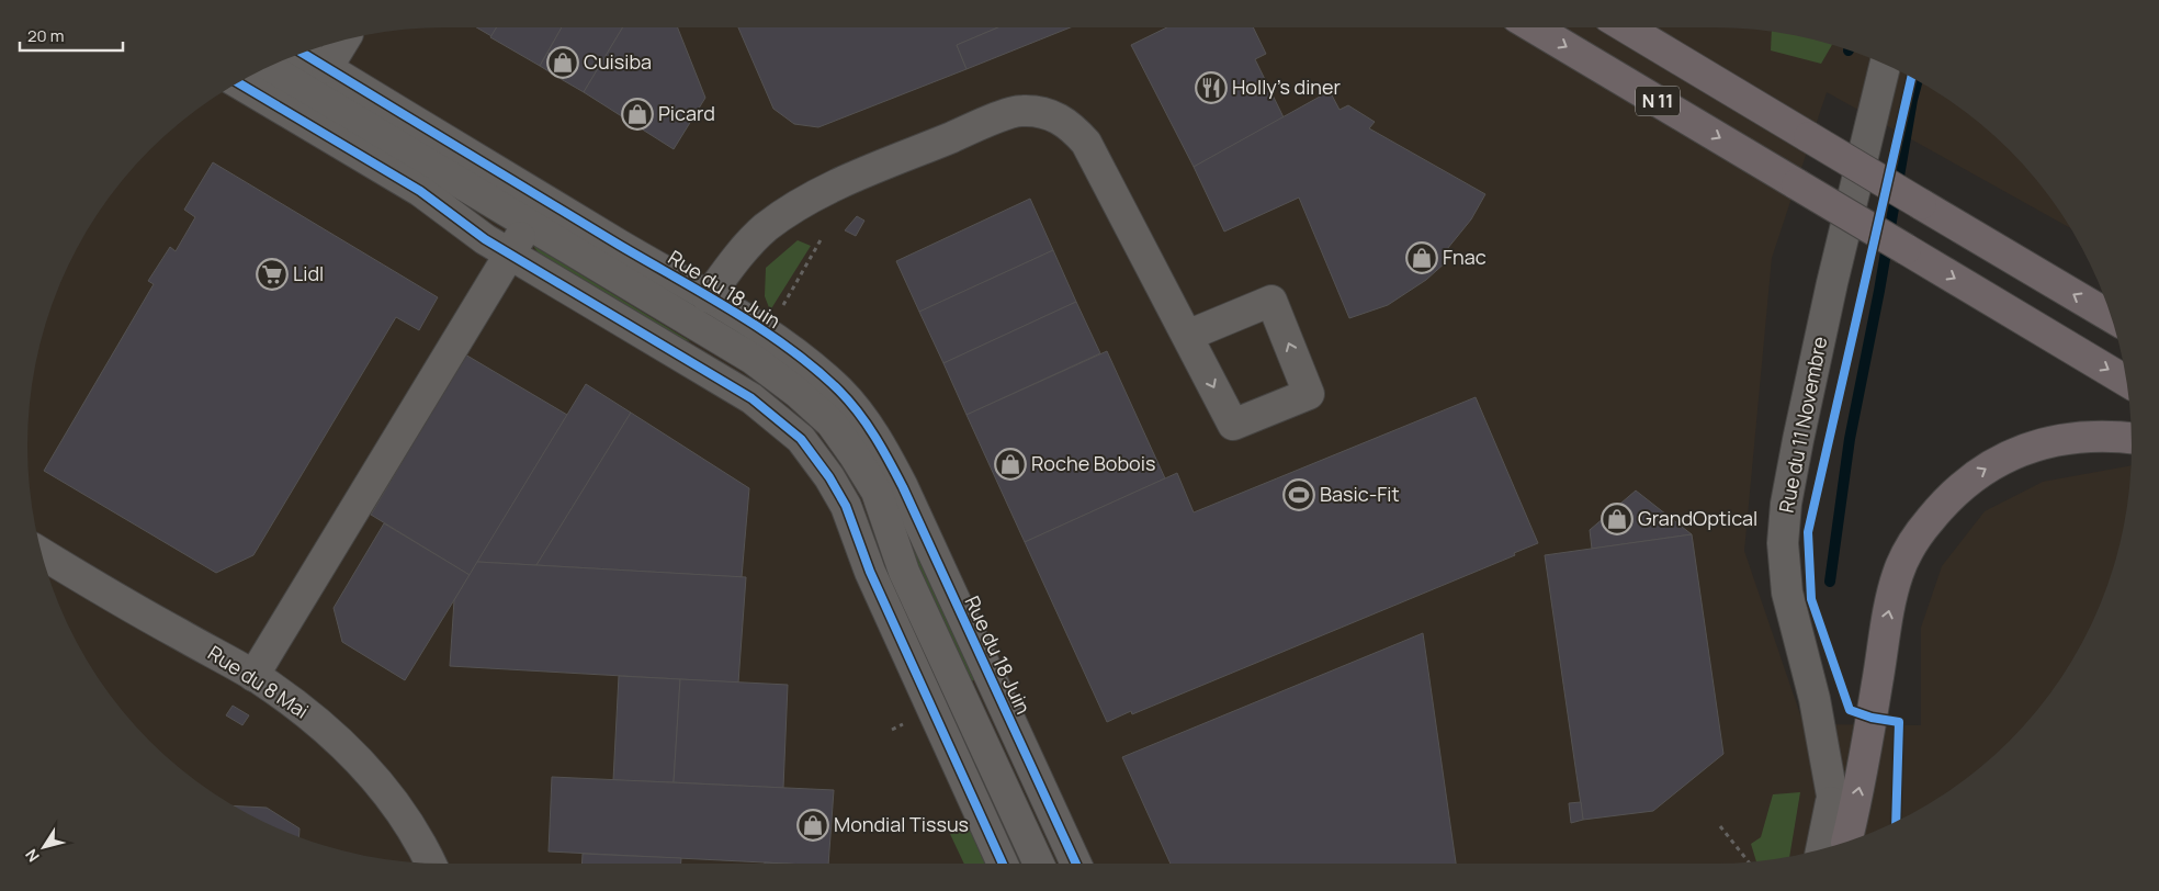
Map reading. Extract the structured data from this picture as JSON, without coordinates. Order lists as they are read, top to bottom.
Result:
{
  "streets": {
    "highway": ["N 11"],
    "street": ["Rue du 18 Juin", "Rue du 11 Novembre", "Rue du 8 Mai"]
  },
  "places": {
    "shop": [
      "Cuisiba",
      "Picard",
      "Fnac",
      "Roche Bobois",
      "GrandOptical",
      "Mondial Tissus"
    ],
    "restaurant": ["Holly's diner"],
    "supermarket": ["Lidl"],
    "sports": ["Basic-Fit"]
  },
  "scale_bar": "20 m",
  "north": "bottom left"
}
